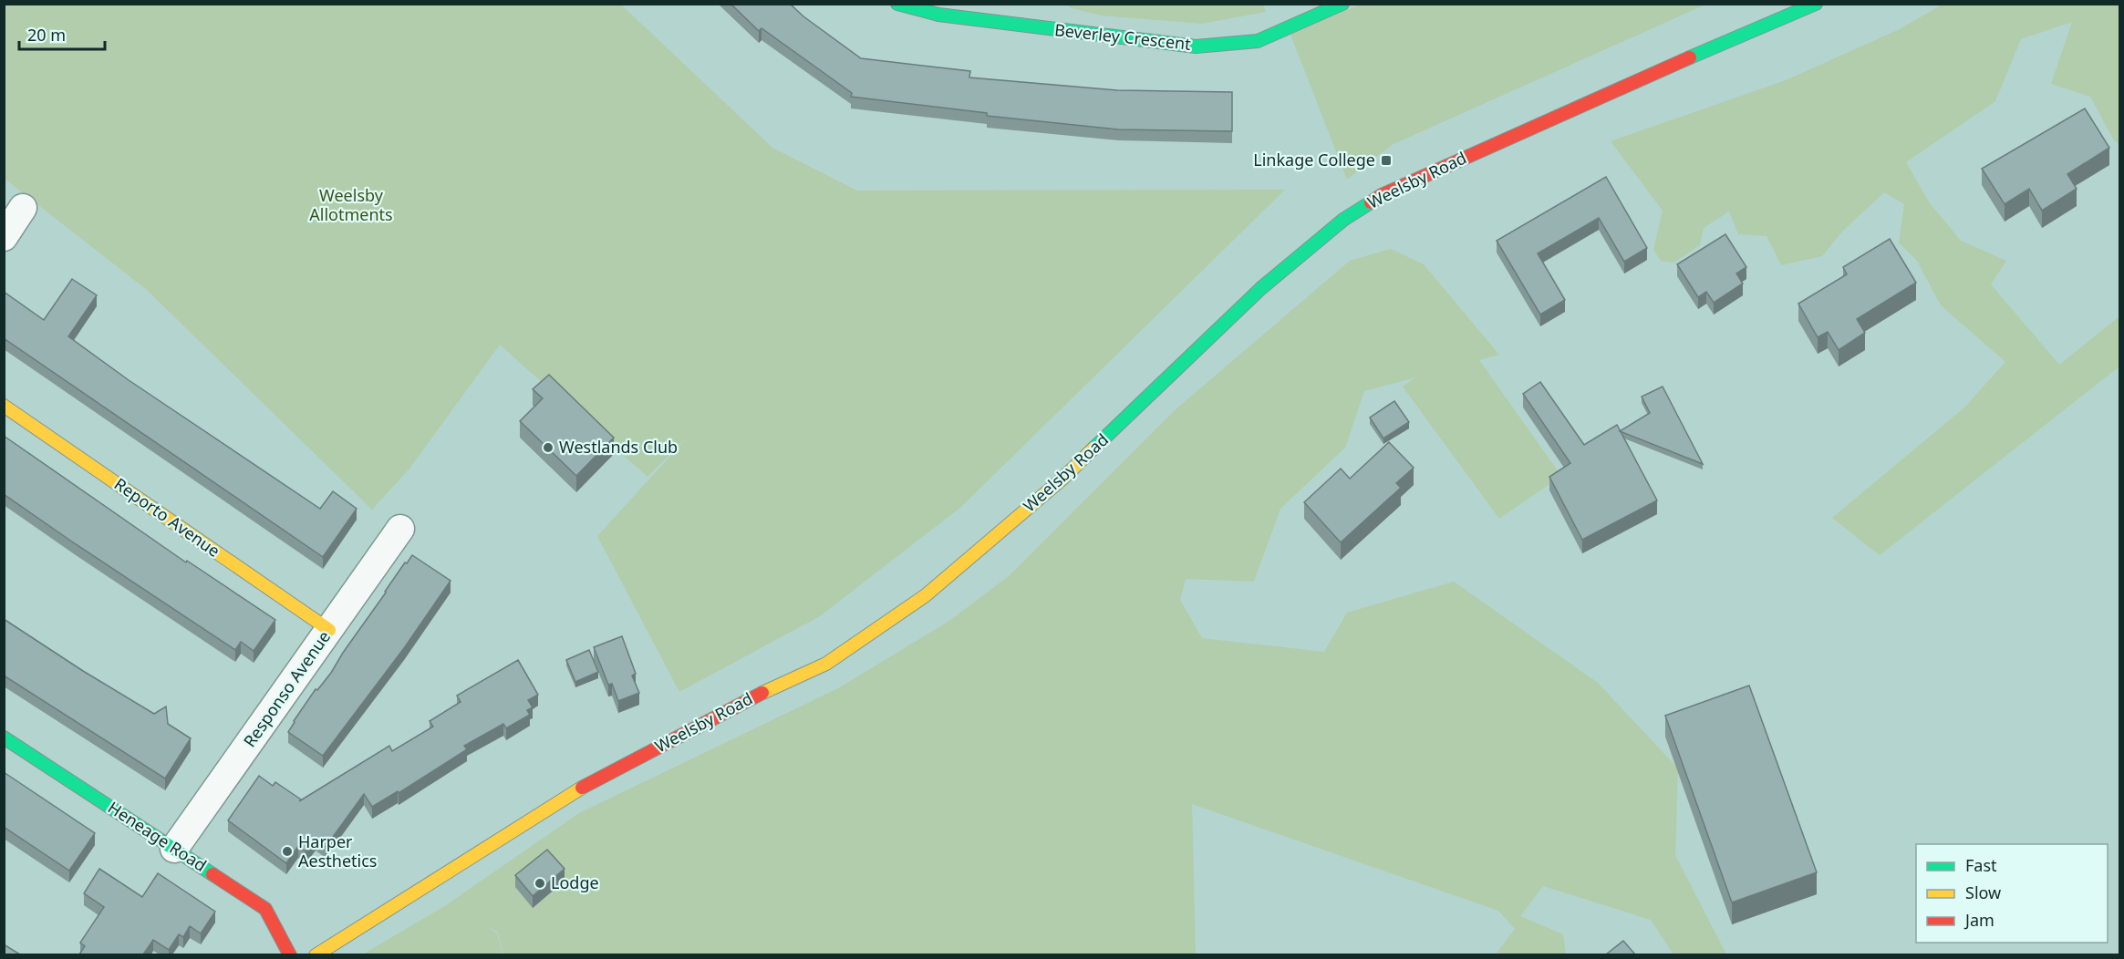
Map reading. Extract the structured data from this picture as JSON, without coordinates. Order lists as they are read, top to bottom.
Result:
{
  "streets": {
    "main road": [
      "Beverley Crescent",
      "Weelsby Road",
      "Reporto Avenue",
      "Heneage Road"
    ],
    "street": ["Responso Avenue"]
  },
  "crossings": [
    ["Reporto Avenue", "Responso Avenue"],
    ["Responso Avenue", "Heneage Road"]
  ],
  "parks": ["Weelsby Allotments"],
  "places": {
    "transit": ["Linkage College"],
    "other": ["Westlands Club", "Harper Aesthetics", "Lodge"]
  },
  "legend": ["Fast", "Slow", "Jam"],
  "scale_bar": "20 m"
}
